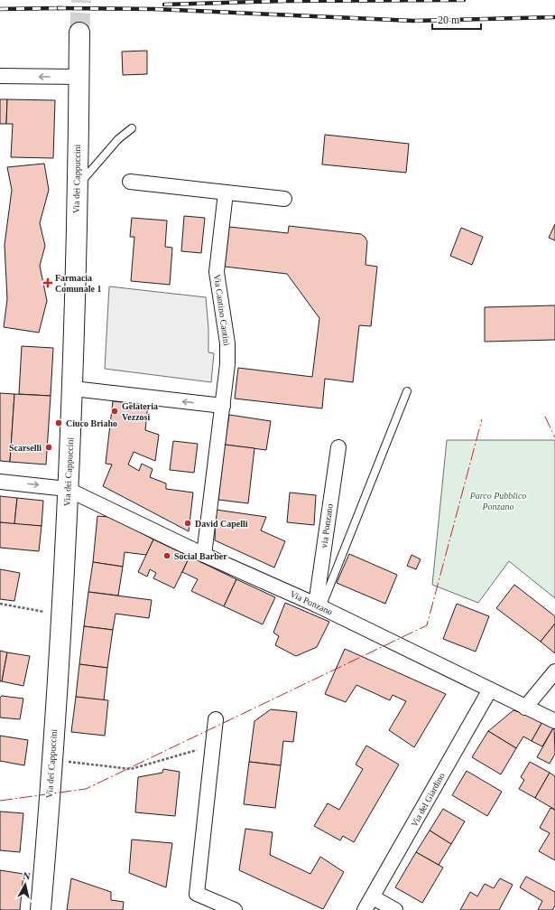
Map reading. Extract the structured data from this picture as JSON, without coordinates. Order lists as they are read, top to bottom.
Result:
{
  "streets": {
    "main road": ["Via dei Cappuccini"],
    "street": [
      "Via Cantino Cantini",
      "via Ponzano",
      "Via Ponzano",
      "Via del Giardino"
    ]
  },
  "crossings": [
    ["Via dei Cappuccini", "Via Ponzano"],
    ["Via Cantino Cantini", "Via Ponzano"],
    ["via Ponzano", "Via Ponzano"],
    ["Via Ponzano", "Via del Giardino"]
  ],
  "parks": ["Parco Pubblico Ponzano"],
  "places": {
    "health": ["Farmacia Comunale 1"],
    "other": [
      "Gelateria Vezzosi",
      "Ciuco Briaho",
      "Scarselli",
      "David Capelli",
      "Social Barber"
    ]
  },
  "scale_bar": "20 m",
  "north": "top"
}
